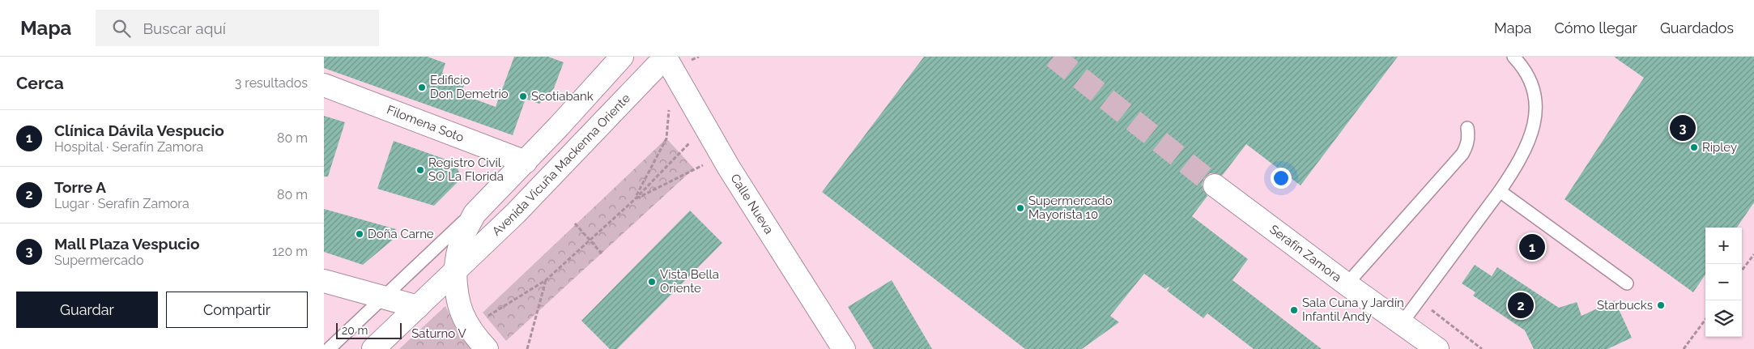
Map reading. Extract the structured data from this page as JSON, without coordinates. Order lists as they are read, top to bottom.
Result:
{
  "streets": {
    "street": [
      "Filomena Soto",
      "Avenida Vicuña Mackenna Oriente",
      "Calle Nueva",
      "Serafín Zamora"
    ]
  },
  "crossings": [
    ["Avenida Vicuña Mackenna Oriente", "Calle Nueva"]
  ],
  "parks": ["Saturno V"],
  "places": [
    "Edificio Don Demetrio",
    "Scotiabank",
    "Ripley",
    "Registro Civil SO La Florida",
    "Supermercado Mayorista 10",
    "Doña Carne",
    "Vista Bella Oriente",
    "Starbucks",
    "Sala Cuna y Jardín Infantil Andy"
  ],
  "scale_bar": "20 m",
  "page": {
    "header": "Mapa",
    "search": "Buscar aquí",
    "nav": ["Mapa", "Cómo llegar", "Guardados"],
    "heading": ["Cerca", "3 resultados"],
    "list": [
      {
        "mark": "1",
        "name": "Clínica Dávila Vespucio",
        "note": "Hospital · Serafín Zamora",
        "value": "80 m"
      },
      {
        "mark": "2",
        "name": "Torre A",
        "note": "Lugar · Serafín Zamora",
        "value": "80 m"
      },
      {
        "mark": "3",
        "name": "Mall Plaza Vespucio",
        "note": "Supermercado",
        "value": "120 m"
      }
    ],
    "pins": ["3", "1", "2"],
    "map_buttons": ["+", "−"],
    "buttons": ["Guardar", "Compartir"],
    "scale": "20 m"
  }
}
